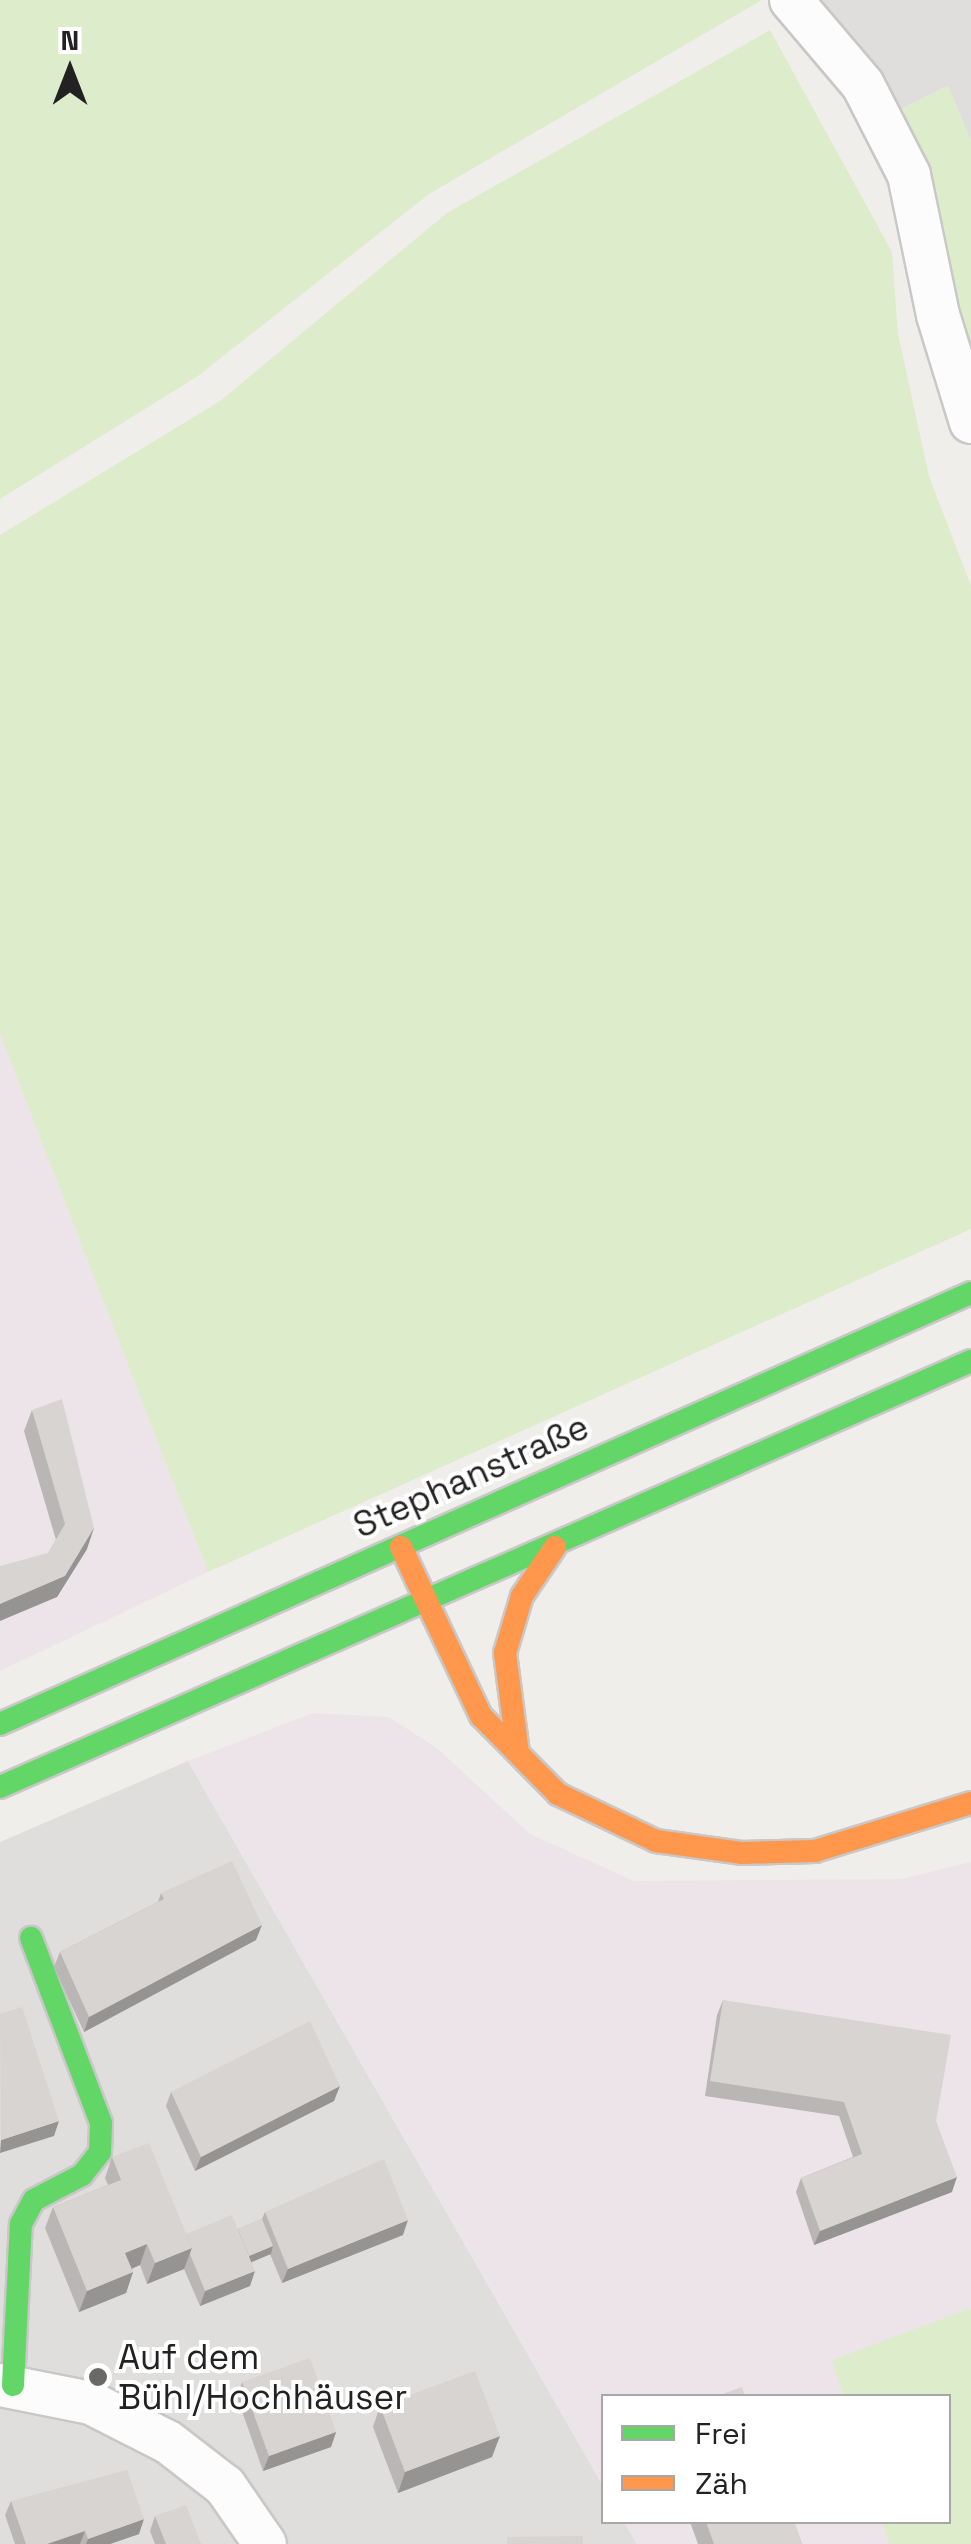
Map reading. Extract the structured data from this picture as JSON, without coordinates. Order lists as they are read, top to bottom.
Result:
{
  "streets": {
    "main road": ["Stephanstraße"]
  },
  "places": ["Auf dem Bühl/Hochhäuser"],
  "legend": ["Frei", "Zäh"],
  "north": "top"
}
